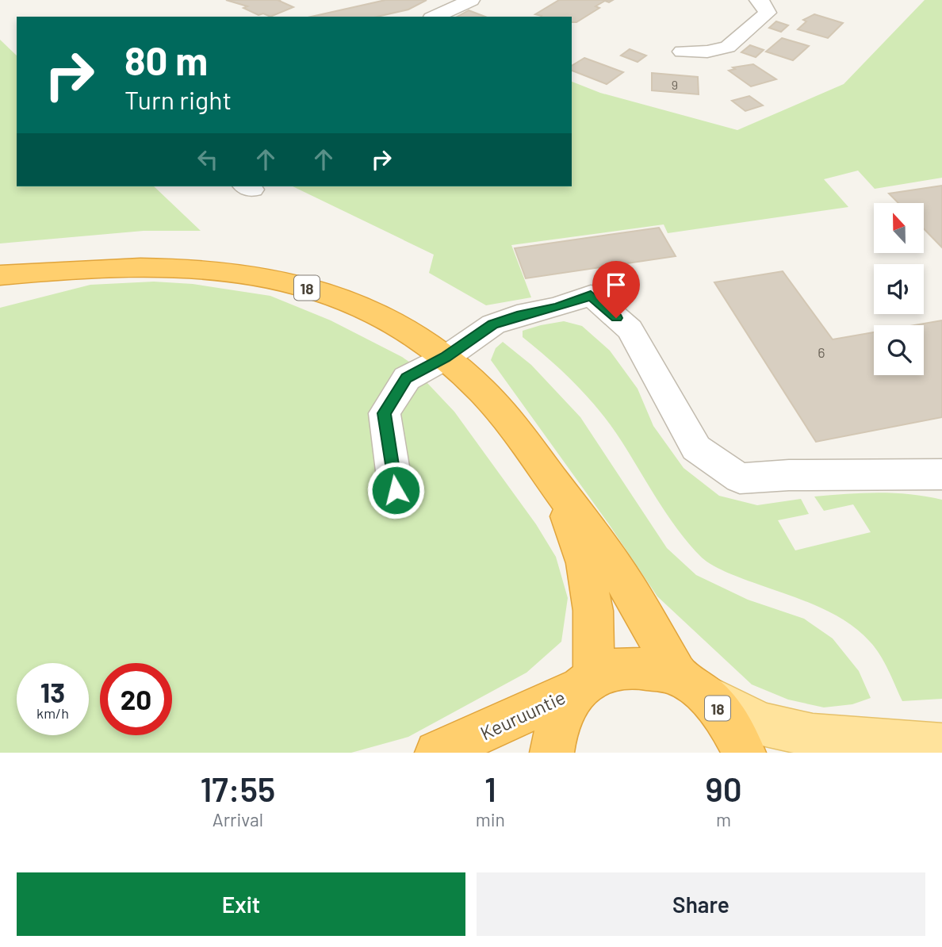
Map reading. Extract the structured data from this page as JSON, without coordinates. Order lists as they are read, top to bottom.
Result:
{
  "streets": {
    "highway": ["18", "Keuruuntie"]
  },
  "crossings": [
    ["18", "Keuruuntie"]
  ],
  "house_numbers": ["9", "6"],
  "north": "top",
  "page": {
    "turn": ["80 m", "Turn right"],
    "speed": "13 km/h",
    "limit": "20",
    "eta": [
      "17:55",
      "Arrival",
      "1",
      "min",
      "90",
      "m"
    ],
    "buttons": ["Exit", "Share"]
  }
}
